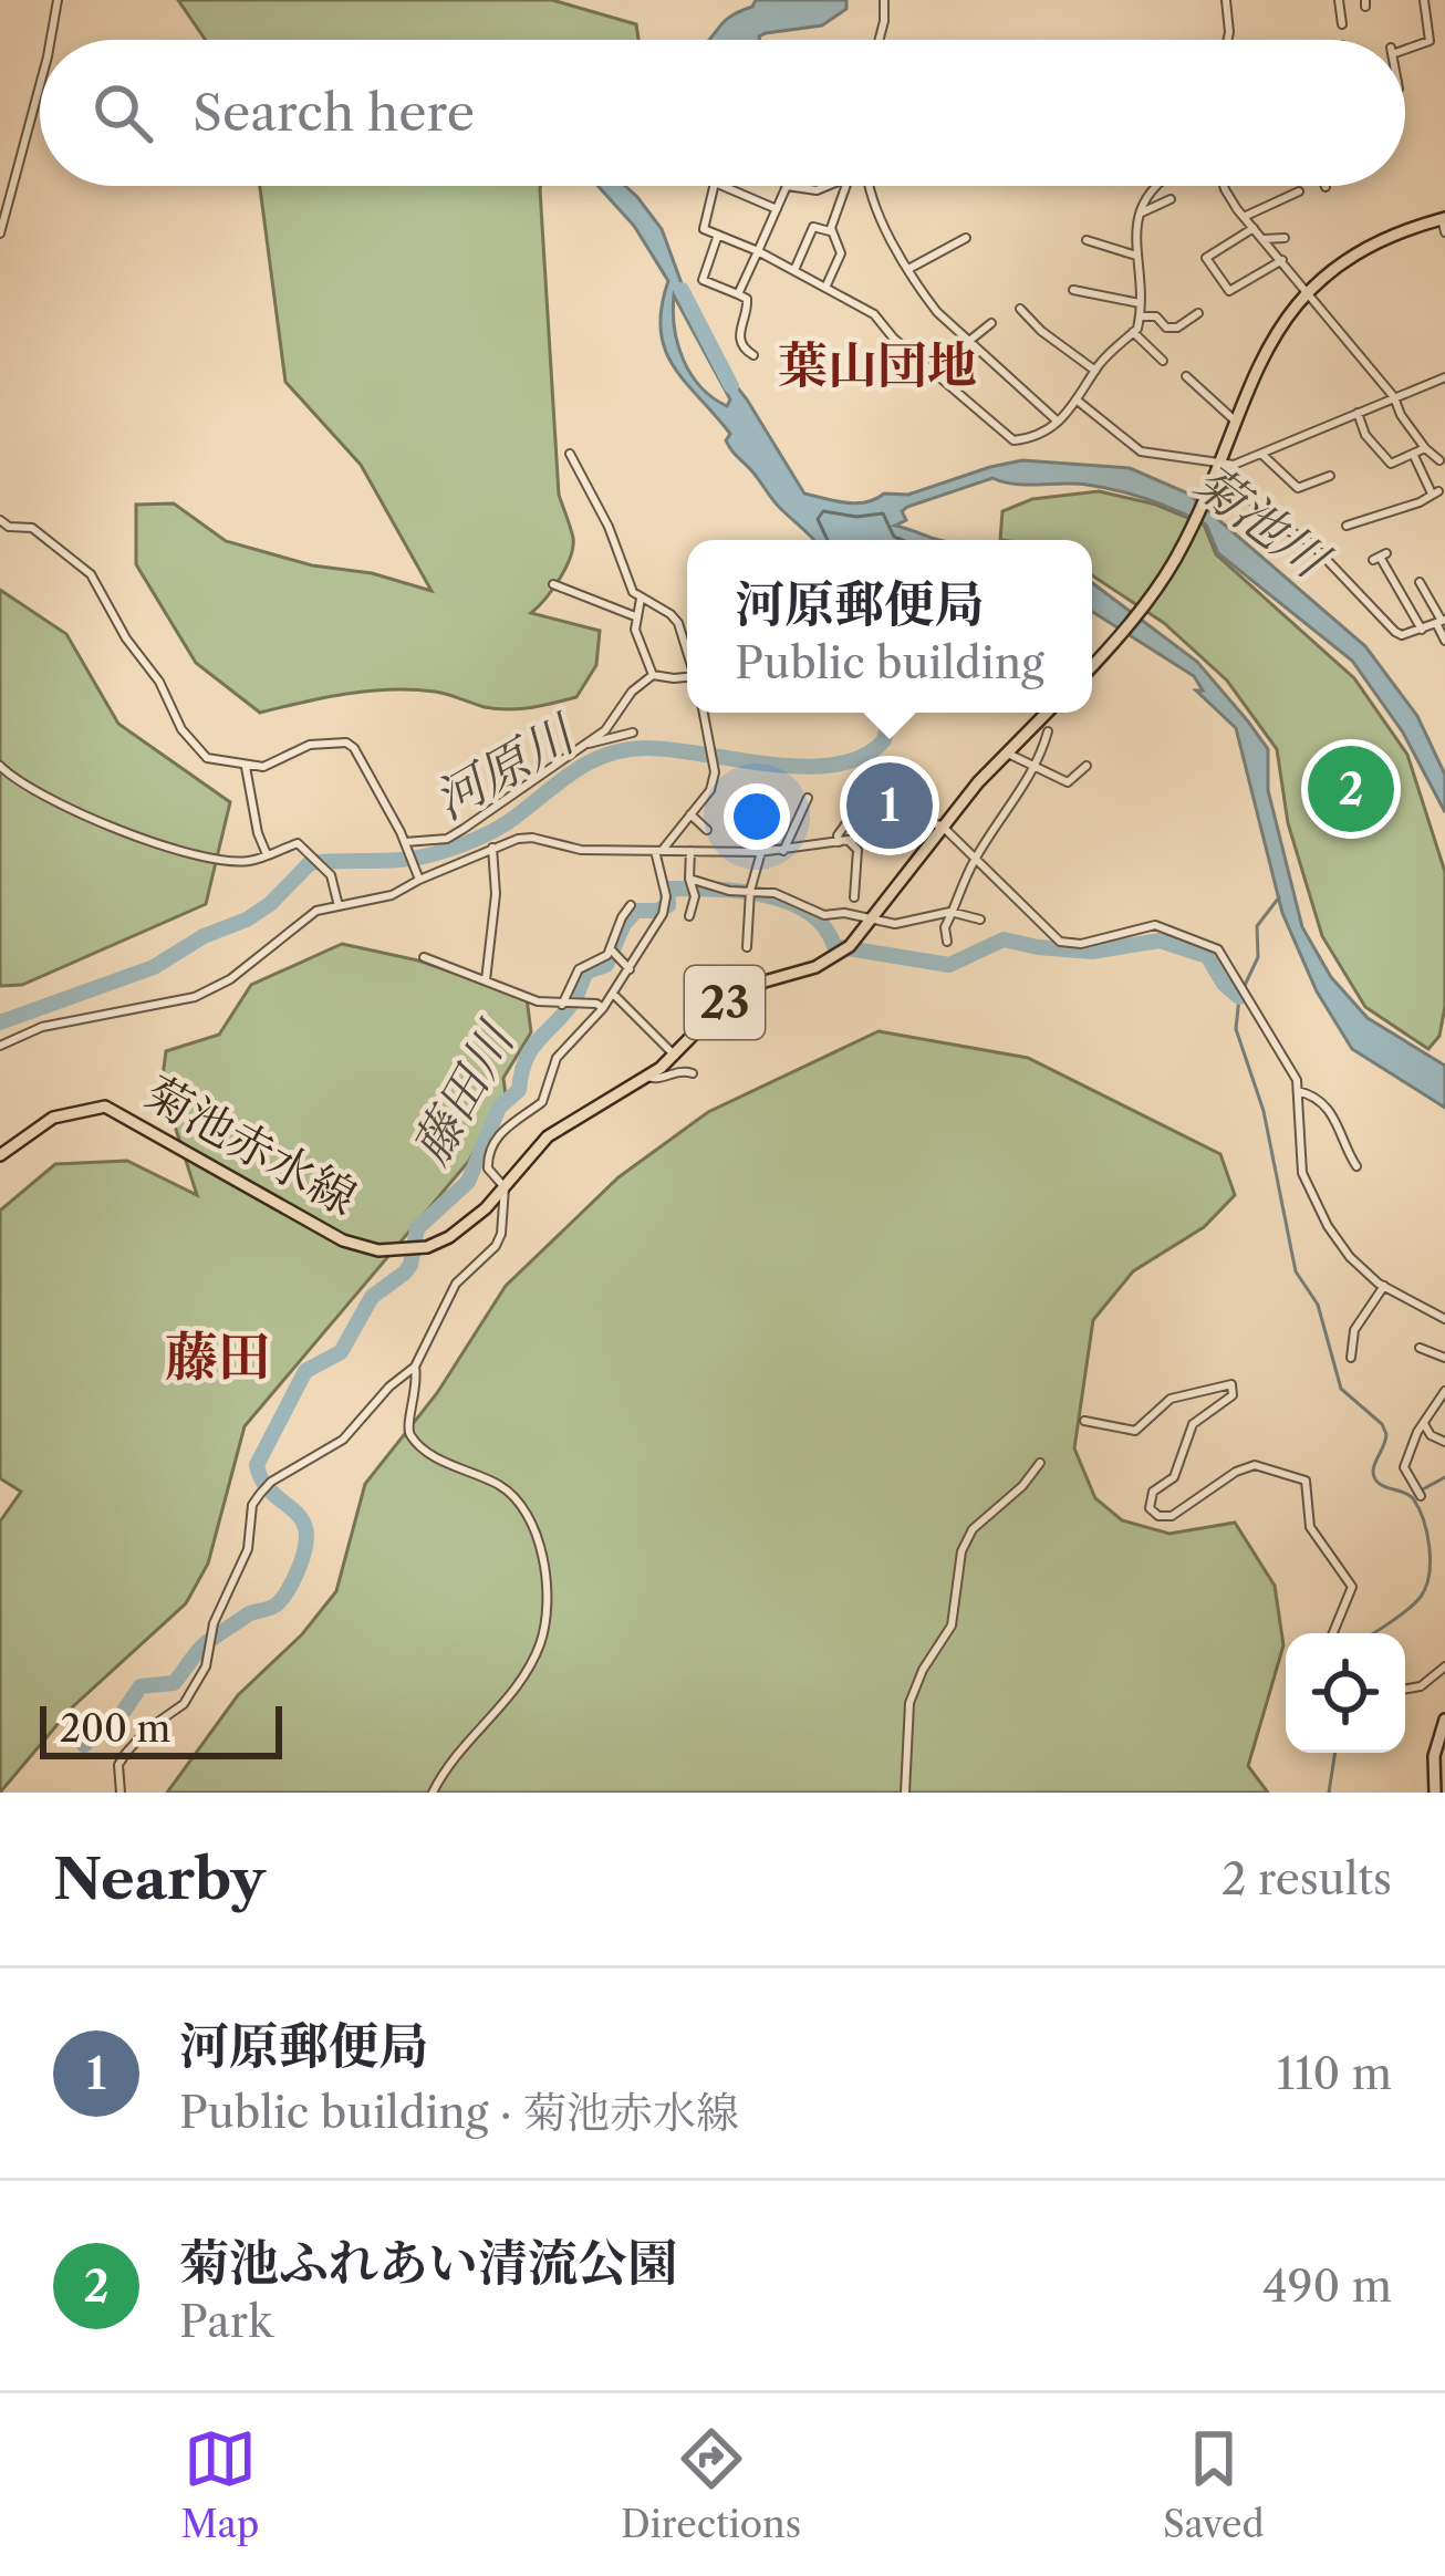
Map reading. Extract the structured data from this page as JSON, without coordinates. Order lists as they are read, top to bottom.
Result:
{
  "streets": {
    "main road": ["23", "菊池赤水線"]
  },
  "districts": ["葉山団地", "藤田"],
  "water": ["菊池川", "河原川", "藤田川"],
  "scale_bar": "200 m",
  "page": {
    "search": "Search here",
    "popup": ["河原郵便局", "Public building"],
    "pins": ["2", "1"],
    "scale": "200 m",
    "heading": ["Nearby", "2 results"],
    "list": [
      {
        "mark": "1",
        "name": "河原郵便局",
        "note": "Public building · 菊池赤水線",
        "value": "110 m"
      },
      {
        "mark": "2",
        "name": "菊池ふれあい清流公園",
        "note": "Park",
        "value": "490 m"
      }
    ],
    "nav": ["Map", "Directions", "Saved"]
  }
}
